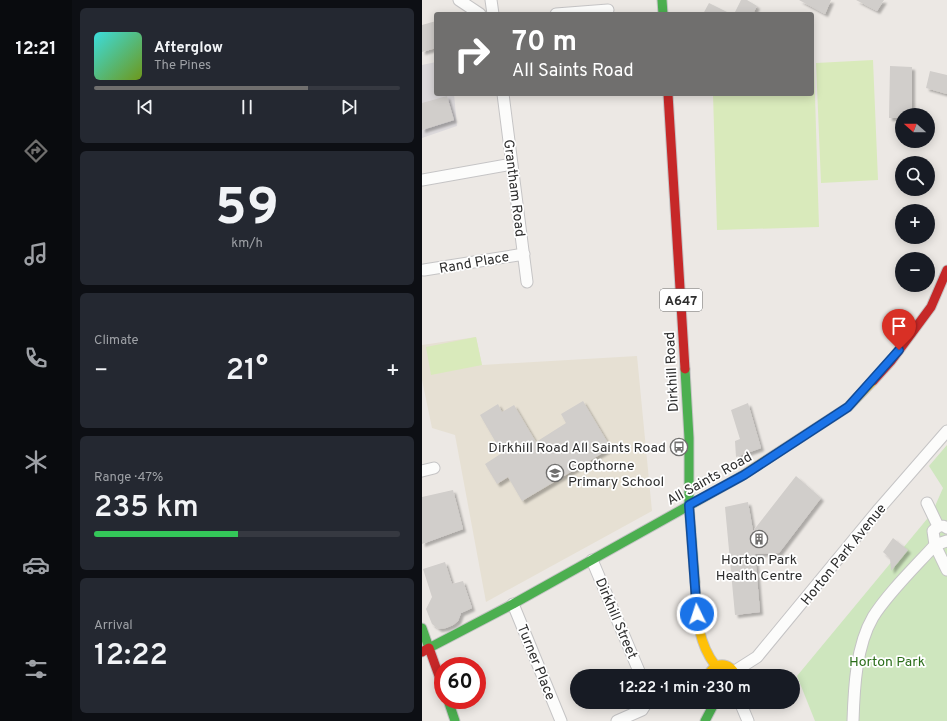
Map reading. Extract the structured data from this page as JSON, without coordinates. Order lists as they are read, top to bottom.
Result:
{
  "streets": {
    "main road": ["A647", "Dirkhill Road", "All Saints Road"],
    "street": [
      "Grantham Road",
      "Rand Place",
      "Horton Park Avenue",
      "Dirkhill Street",
      "Turner Place"
    ]
  },
  "crossings": [
    ["Grantham Road", "Rand Place"],
    ["A647", "Dirkhill Road"],
    ["A647", "All Saints Road"],
    ["Dirkhill Road", "All Saints Road"],
    ["All Saints Road", "Dirkhill Street"],
    ["All Saints Road", "Turner Place"]
  ],
  "parks": ["Horton Park"],
  "places": {
    "bus stop": ["Dirkhill Road All Saints Road"],
    "school or university": ["Copthorne Primary School"],
    "building": ["Horton Park Health Centre"]
  },
  "north": "left",
  "page": {
    "tabs": "12:21",
    "turn": ["70 m", "All Saints Road"],
    "song": ["Afterglow", "The Pines"],
    "map_buttons": ["+", "−"],
    "tile": [
      ["59", "km/h"],
      "Climate",
      ["Range · 47%", "235 km"],
      ["Arrival", "12:22"]
    ],
    "heat": ["−", "21°", "+"],
    "limit": "60",
    "trip": "12:22 · 1 min · 230 m"
  }
}
